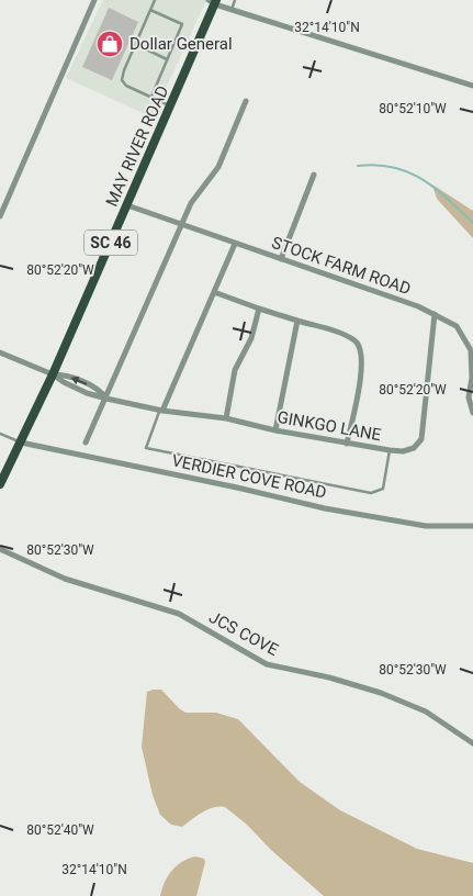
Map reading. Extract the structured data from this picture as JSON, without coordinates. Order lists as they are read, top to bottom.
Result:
{
  "streets": {
    "main road": ["MAY RIVER ROAD", "SC 46"],
    "street": [
      "STOCK FARM ROAD",
      "GINKGO LANE",
      "VERDIER COVE ROAD",
      "JCS COVE"
    ]
  },
  "crossings": [
    ["MAY RIVER ROAD", "STOCK FARM ROAD"],
    ["MAY RIVER ROAD", "GINKGO LANE"],
    ["MAY RIVER ROAD", "VERDIER COVE ROAD"],
    ["STOCK FARM ROAD", "GINKGO LANE"]
  ],
  "places": {
    "shop": ["Dollar General"]
  },
  "coordinates": [
    "32°14'10\"N",
    "80°52'10\"W",
    "80°52'20\"W",
    "80°52'30\"W",
    "80°52'40\"W"
  ]
}
